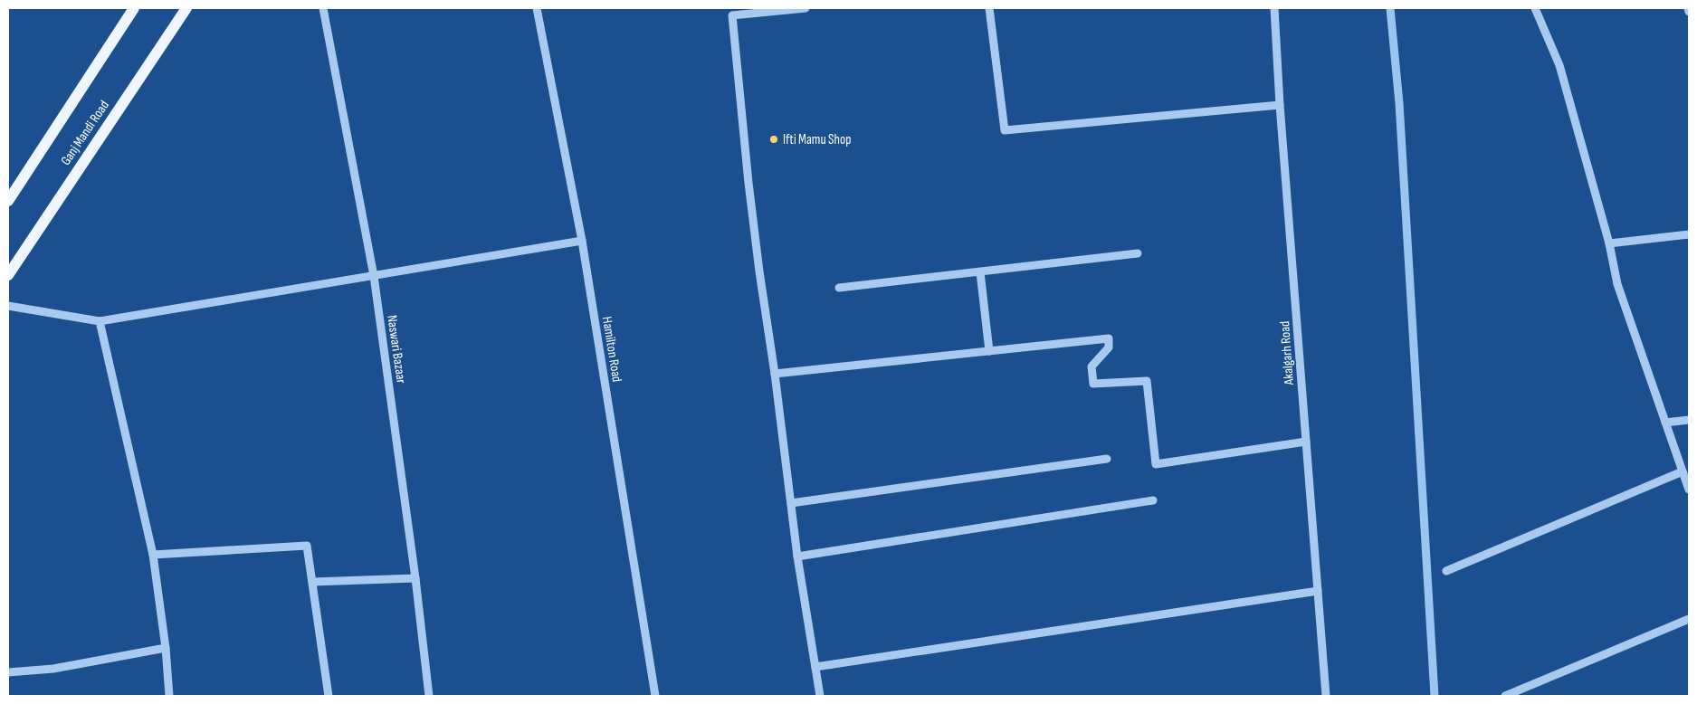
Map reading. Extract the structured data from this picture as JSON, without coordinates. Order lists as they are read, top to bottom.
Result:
{
  "streets": {
    "main road": ["Ganj Mandi Road"],
    "street": ["Naswari Bazaar", "Hamilton Road", "Akalgarh Road"]
  },
  "places": ["Ifti Mamu Shop"]
}
